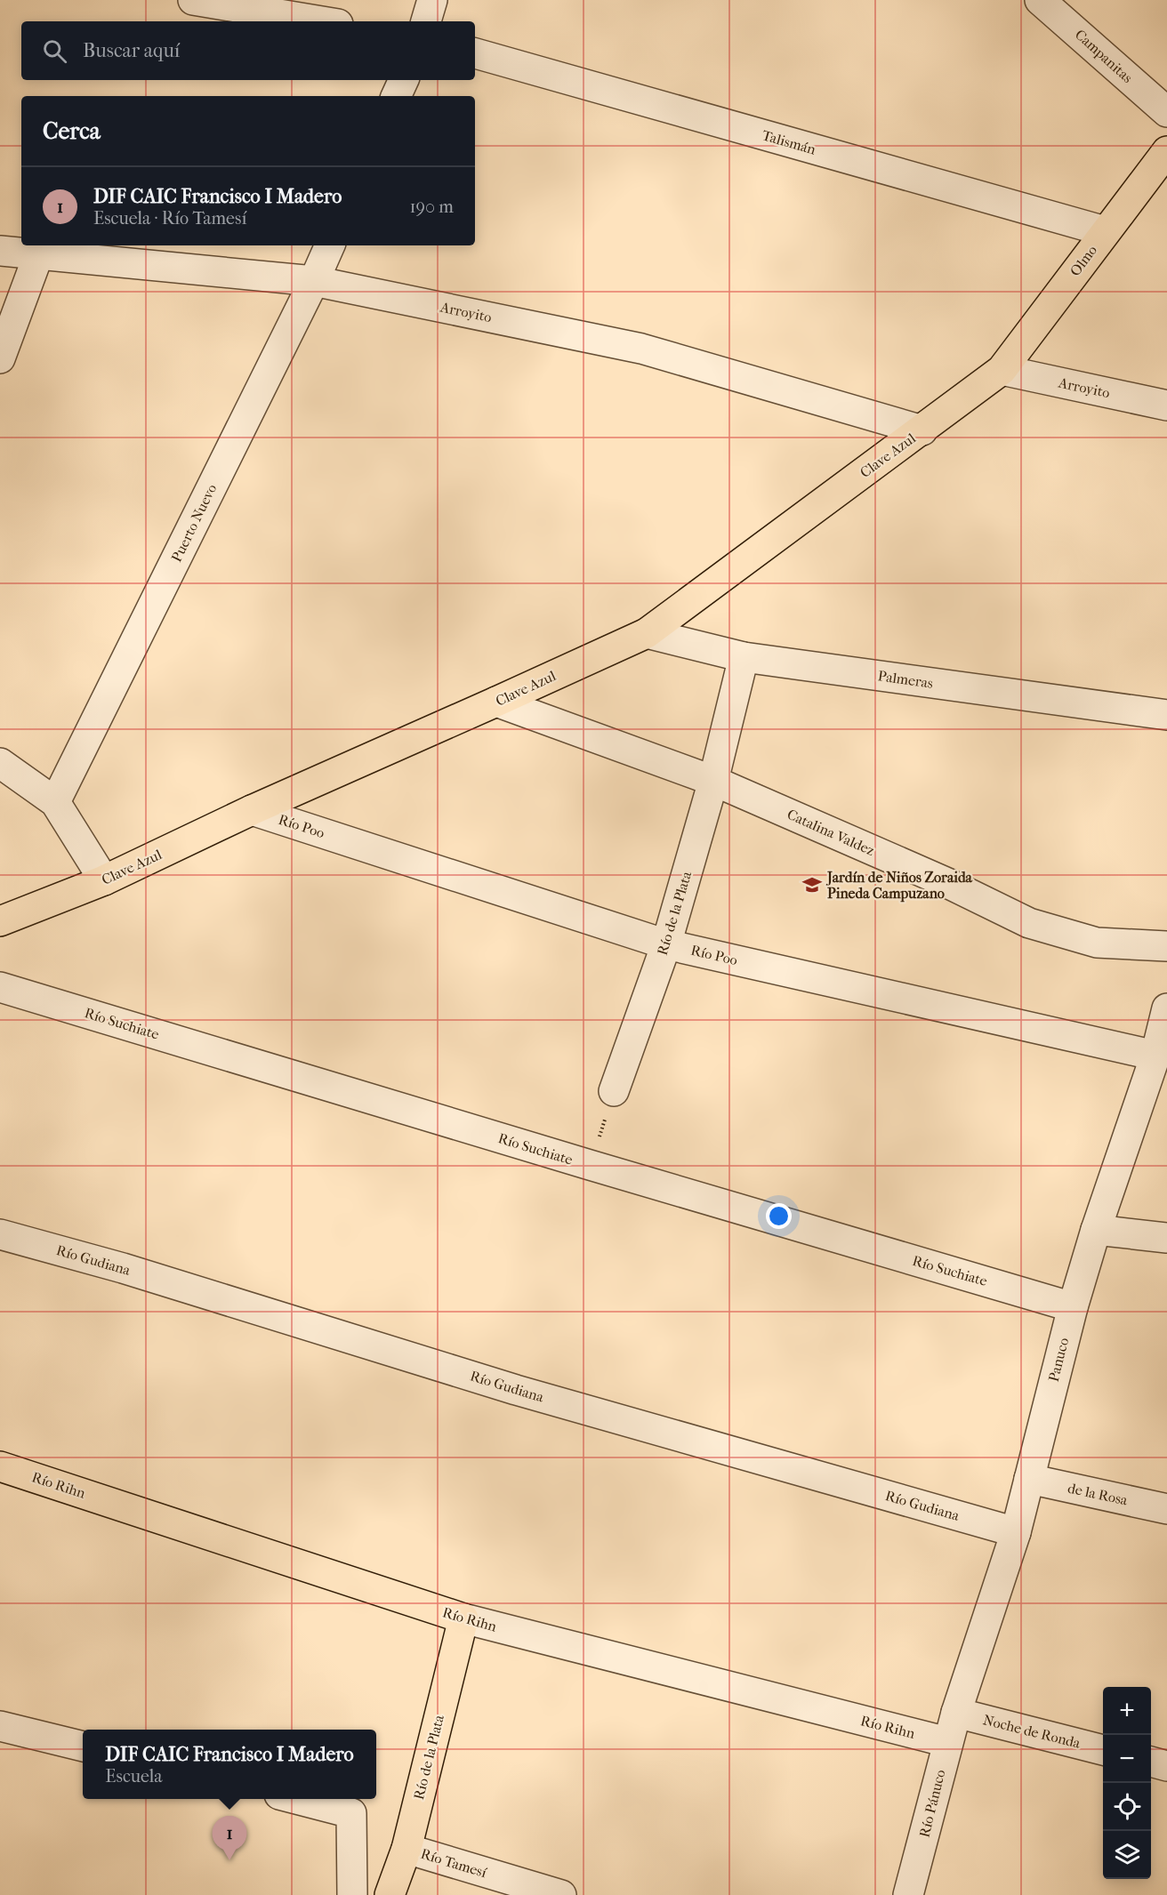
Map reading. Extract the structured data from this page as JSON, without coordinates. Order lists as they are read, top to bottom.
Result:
{
  "streets": {
    "main road": [
      "Olmo",
      "Clave Azul",
      "Río de la Plata",
      "Río Rihn"
    ],
    "street": [
      "Campanitas",
      "Talismán",
      "Arroyito",
      "Puerto Nuevo",
      "Palmeras",
      "Río Poo",
      "Catalina Valdez",
      "Río Suchiate",
      "Río Gudiana",
      "Panuco",
      "de la Rosa",
      "Noche de Ronda",
      "Río Pánuco",
      "Río Tamesí"
    ]
  },
  "crossings": [
    ["Talismán", "Olmo"],
    ["Olmo", "Arroyito"],
    ["Olmo", "Clave Azul"],
    ["Arroyito", "Clave Azul"],
    ["Arroyito", "Puerto Nuevo"],
    ["Clave Azul", "Palmeras"],
    ["Clave Azul", "Río Poo"],
    ["Clave Azul", "Catalina Valdez"],
    ["Palmeras", "Río de la Plata"],
    ["Río Poo", "Río de la Plata"],
    ["Río Poo", "Panuco"],
    ["Catalina Valdez", "Río de la Plata"],
    ["Río de la Plata", "Río Rihn"],
    ["Río de la Plata", "Río Tamesí"],
    ["Río Suchiate", "Panuco"],
    ["Río Gudiana", "Panuco"],
    ["Panuco", "de la Rosa"],
    ["Panuco", "Noche de Ronda"],
    ["Panuco", "Río Pánuco"],
    ["Río Rihn", "Río Pánuco"],
    ["Noche de Ronda", "Río Pánuco"]
  ],
  "places": {
    "school or university": ["Jardín de Niños Zoraida Pineda Campuzano"]
  },
  "page": {
    "search": "Buscar aquí",
    "heading": "Cerca",
    "list": [
      {
        "mark": "1",
        "name": "DIF CAIC Francisco I Madero",
        "note": "Escuela · Río Tamesí",
        "value": "190 m"
      }
    ],
    "map_buttons": ["+", "−"],
    "popup": ["DIF CAIC Francisco I Madero", "Escuela"],
    "pins": "1"
  }
}
